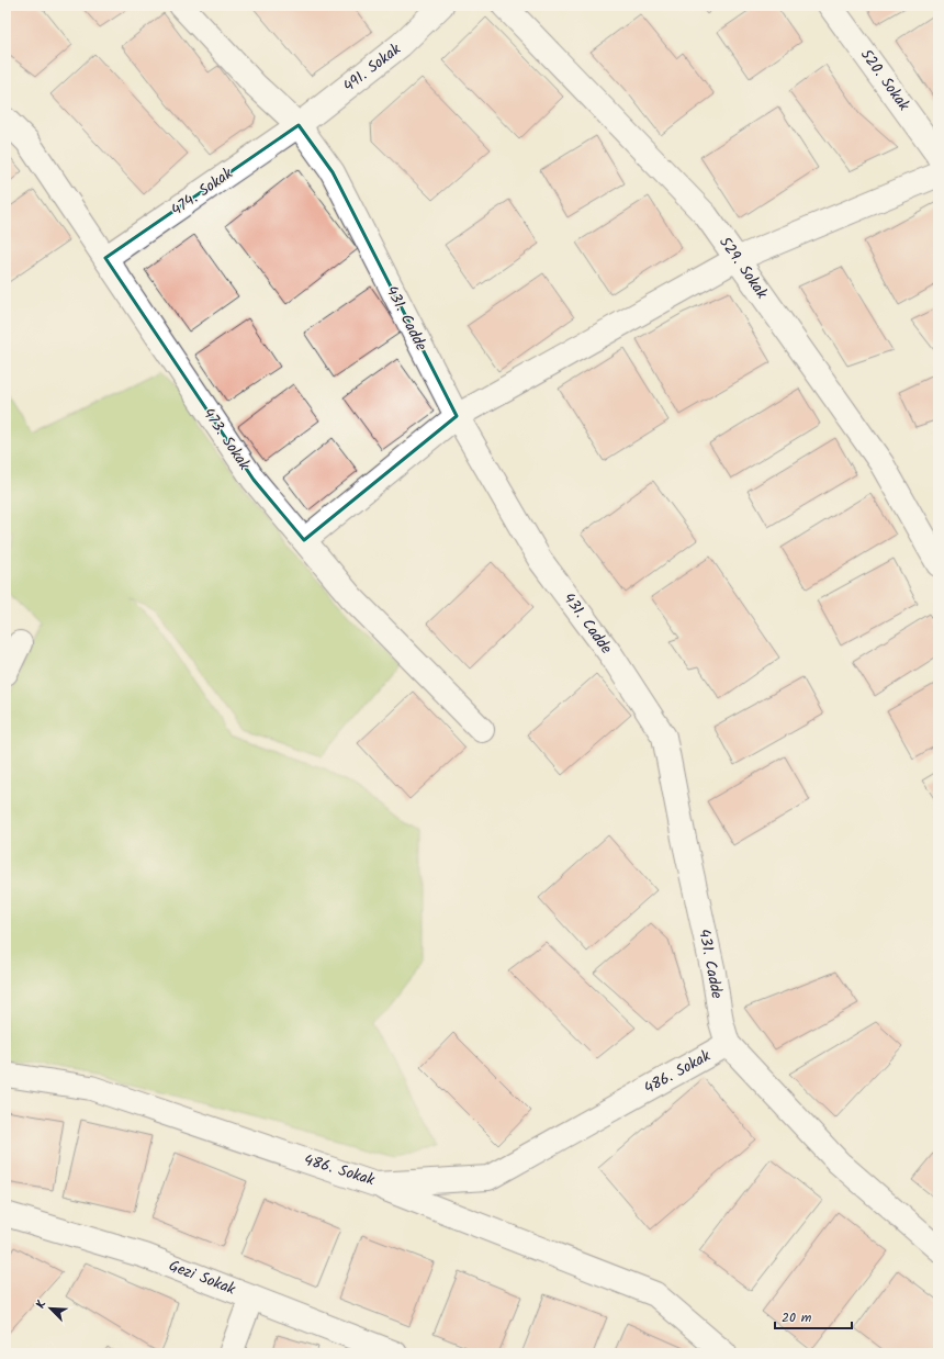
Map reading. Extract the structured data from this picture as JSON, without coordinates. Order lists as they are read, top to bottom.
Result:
{
  "streets": {
    "street": [
      "491. Sokak",
      "520. Sokak",
      "474. Sokak",
      "529. Sokak",
      "431. Cadde",
      "473. Sokak",
      "486. Sokak",
      "Gezi Sokak"
    ]
  },
  "crossings": [
    ["491. Sokak", "474. Sokak"],
    ["491. Sokak", "431. Cadde"],
    ["474. Sokak", "431. Cadde"],
    ["474. Sokak", "473. Sokak"],
    ["431. Cadde", "486. Sokak"]
  ],
  "scale_bar": "20 m",
  "north": "top left"
}
